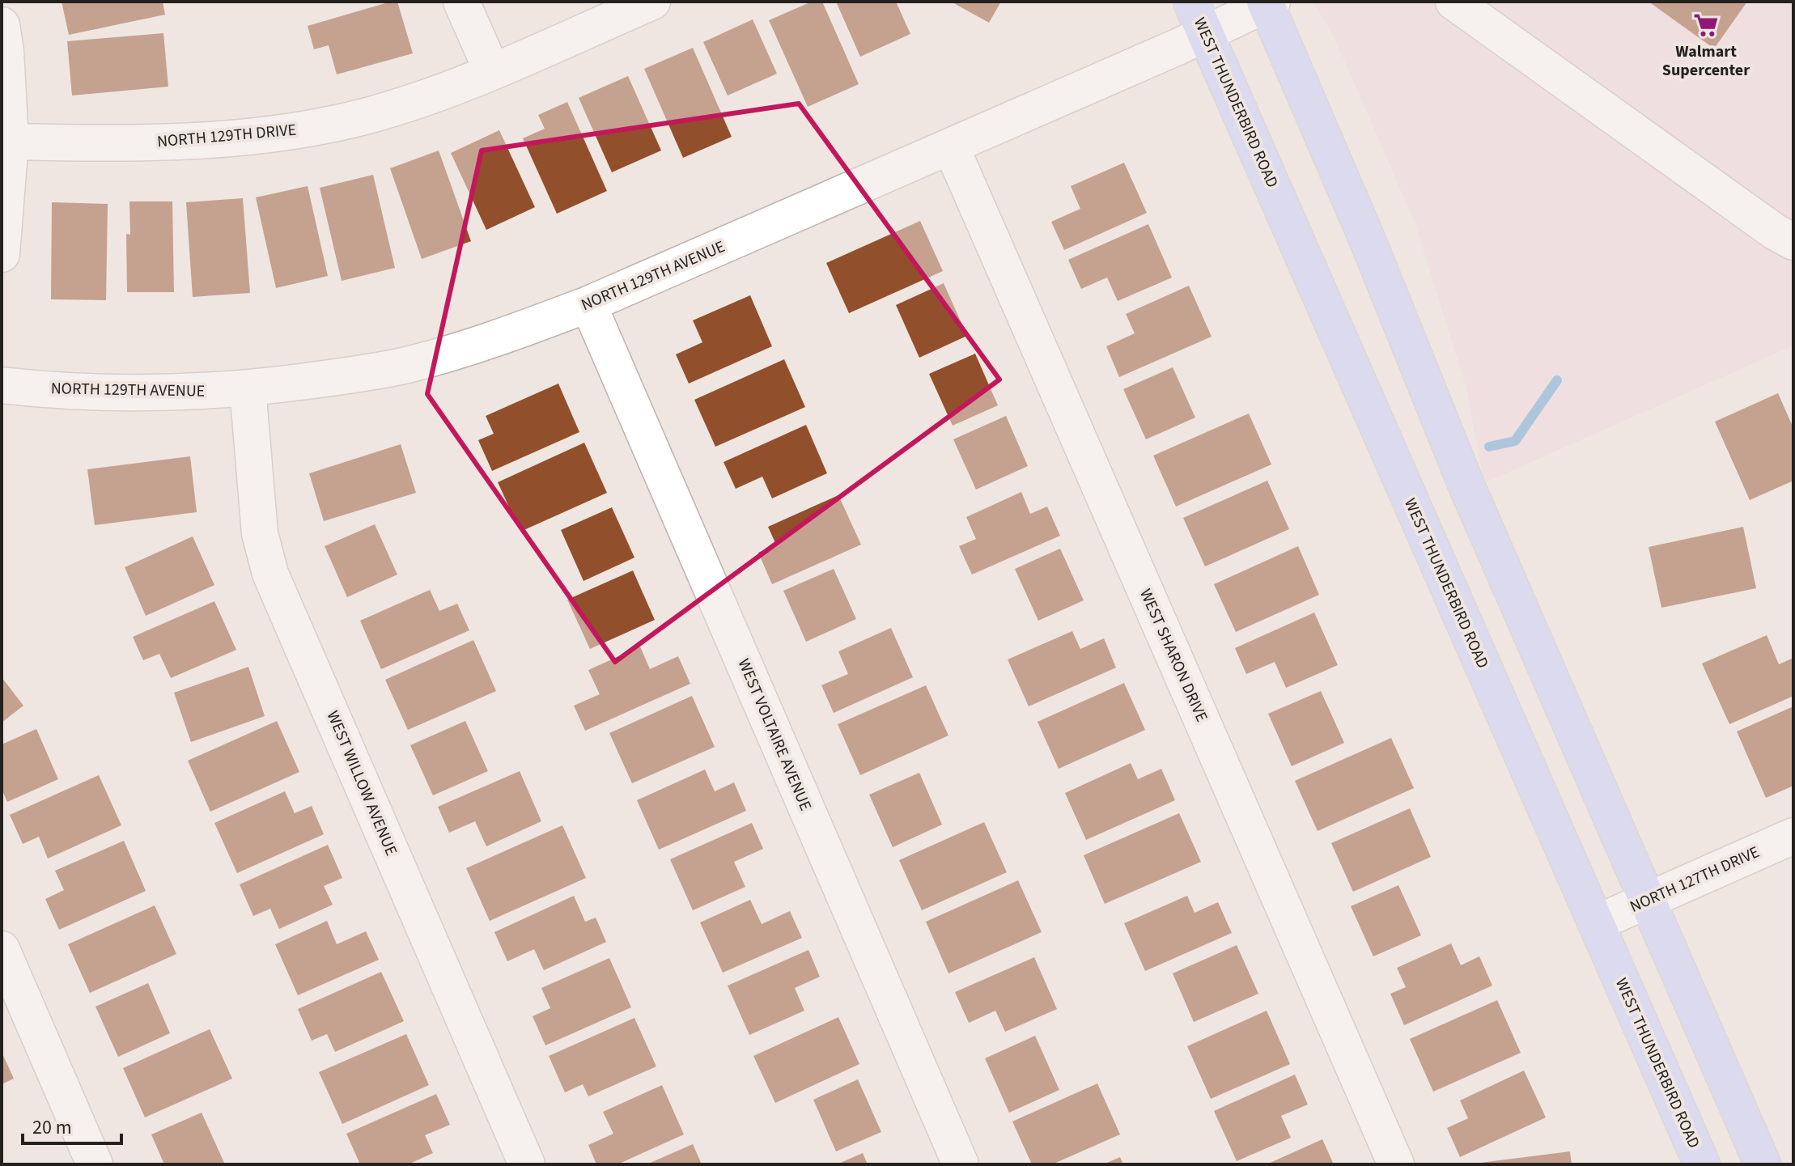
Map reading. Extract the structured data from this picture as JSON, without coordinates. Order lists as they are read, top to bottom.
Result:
{
  "streets": {
    "main road": ["WEST THUNDERBIRD ROAD"],
    "street": [
      "NORTH 129TH DRIVE",
      "NORTH 129TH AVENUE",
      "WEST SHARON DRIVE",
      "WEST VOLTAIRE AVENUE",
      "WEST WILLOW AVENUE",
      "NORTH 127TH DRIVE"
    ]
  },
  "crossings": [
    ["WEST THUNDERBIRD ROAD", "NORTH 129TH AVENUE"],
    ["WEST THUNDERBIRD ROAD", "NORTH 127TH DRIVE"],
    ["NORTH 129TH AVENUE", "WEST SHARON DRIVE"],
    ["NORTH 129TH AVENUE", "WEST VOLTAIRE AVENUE"],
    ["NORTH 129TH AVENUE", "WEST WILLOW AVENUE"]
  ],
  "places": {
    "supermarket": ["Walmart Supercenter"]
  },
  "scale_bar": "20 m"
}
